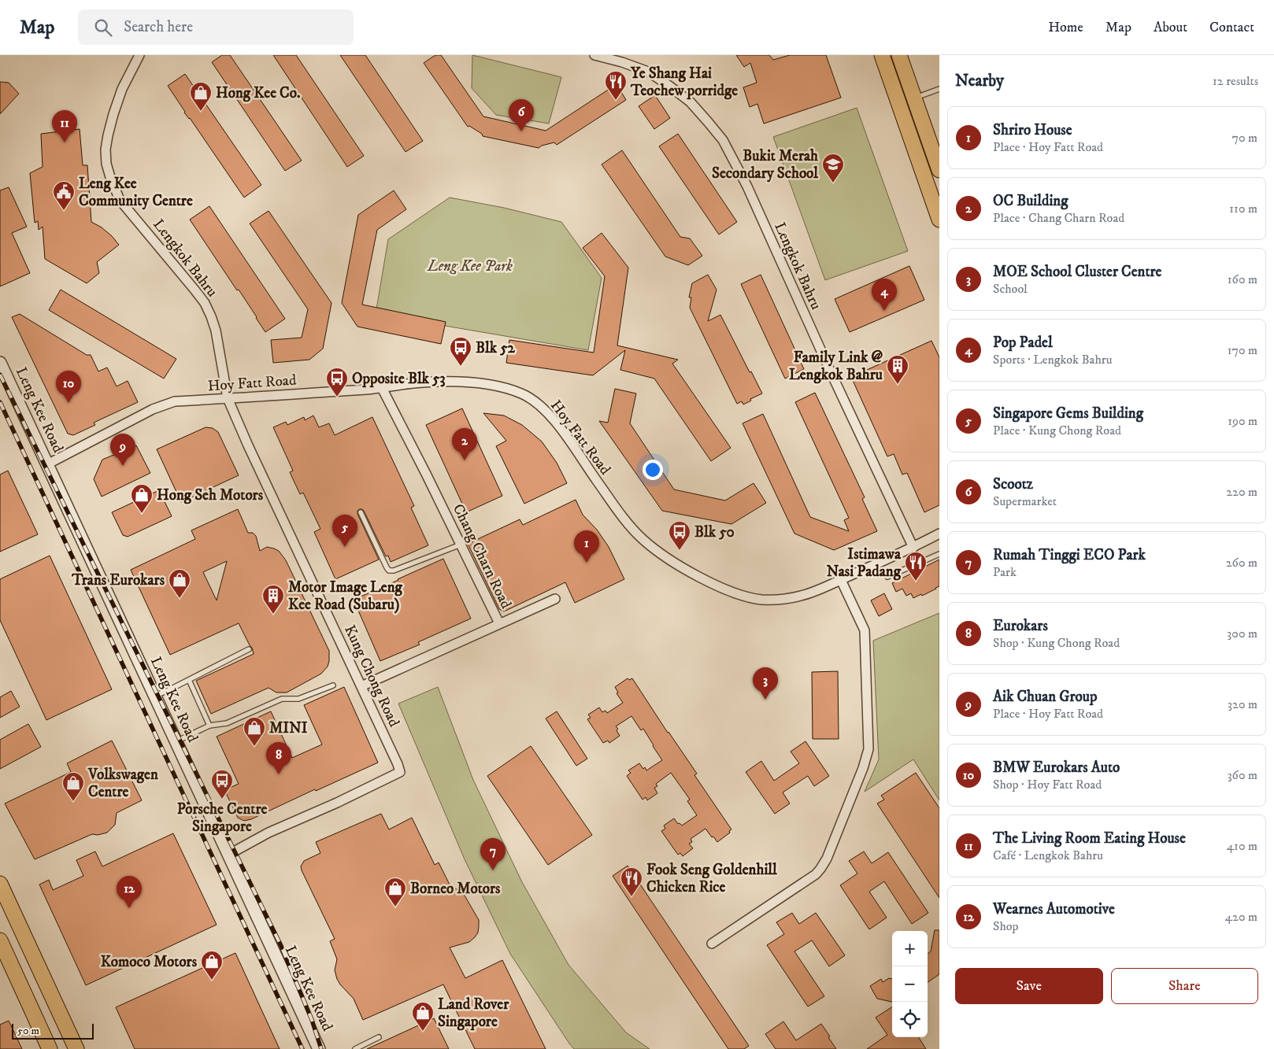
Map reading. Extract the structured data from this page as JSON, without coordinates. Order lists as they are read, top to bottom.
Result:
{
  "streets": {
    "street": [
      "Lengkok Bahru",
      "Hoy Fatt Road",
      "Leng Kee Road",
      "Chang Charn Road",
      "Kung Chong Road"
    ]
  },
  "crossings": [
    ["Lengkok Bahru", "Hoy Fatt Road"],
    ["Lengkok Bahru", "Kung Chong Road"],
    ["Hoy Fatt Road", "Leng Kee Road"],
    ["Hoy Fatt Road", "Chang Charn Road"],
    ["Hoy Fatt Road", "Kung Chong Road"],
    ["Leng Kee Road", "Kung Chong Road"],
    ["Chang Charn Road", "Kung Chong Road"]
  ],
  "parks": ["Leng Kee Park"],
  "places": {
    "restaurant": ["Ye Shang Hai Teochew porridge", "Istimawa Nasi Padang", "Fook Seng Goldenhill Chicken Rice"],
    "shop": [
      "Hong Kee Co.",
      "Hong Seh Motors",
      "Trans Eurokars",
      "MINI",
      "Volkswagen Centre",
      "Borneo Motors",
      "Komoco Motors",
      "Land Rover Singapore"
    ],
    "school or university": ["Bukit Merah Secondary School"],
    "public building": ["Leng Kee Community Centre"],
    "bus stop": [
      "Blk 52",
      "Opposite Blk 53",
      "Blk 50",
      "Porsche Centre Singapore"
    ],
    "building": ["Family Link @ Lengkok Bahru", "Motor Image Leng Kee Road (Subaru)"]
  },
  "scale_bar": "50 m",
  "page": {
    "header": "Map",
    "search": "Search here",
    "nav": [
      "Home",
      "Map",
      "About",
      "Contact"
    ],
    "heading": ["Nearby", "12 results"],
    "pins": [
      "6",
      "11",
      "4",
      "10",
      "2",
      "9",
      "5",
      "1",
      "3",
      "8",
      "7",
      "12"
    ],
    "list": [
      {
        "mark": "1",
        "name": "Shriro House",
        "note": "Place · Hoy Fatt Road",
        "value": "70 m"
      },
      {
        "mark": "2",
        "name": "OC Building",
        "note": "Place · Chang Charn Road",
        "value": "110 m"
      },
      {
        "mark": "3",
        "name": "MOE School Cluster Centre",
        "note": "School",
        "value": "160 m"
      },
      {
        "mark": "4",
        "name": "Pop Padel",
        "note": "Sports · Lengkok Bahru",
        "value": "170 m"
      },
      {
        "mark": "5",
        "name": "Singapore Gems Building",
        "note": "Place · Kung Chong Road",
        "value": "190 m"
      },
      {
        "mark": "6",
        "name": "Scootz",
        "note": "Supermarket",
        "value": "220 m"
      },
      {
        "mark": "7",
        "name": "Rumah Tinggi ECO Park",
        "note": "Park",
        "value": "260 m"
      },
      {
        "mark": "8",
        "name": "Eurokars",
        "note": "Shop · Kung Chong Road",
        "value": "300 m"
      },
      {
        "mark": "9",
        "name": "Aik Chuan Group",
        "note": "Place · Hoy Fatt Road",
        "value": "320 m"
      },
      {
        "mark": "10",
        "name": "BMW Eurokars Auto",
        "note": "Shop · Hoy Fatt Road",
        "value": "360 m"
      },
      {
        "mark": "11",
        "name": "The Living Room Eating House",
        "note": "Café · Lengkok Bahru",
        "value": "410 m"
      },
      {
        "mark": "12",
        "name": "Wearnes Automotive",
        "note": "Shop",
        "value": "420 m"
      }
    ],
    "map_buttons": ["+", "−"],
    "buttons": ["Save", "Share"],
    "scale": "50 m"
  }
}
